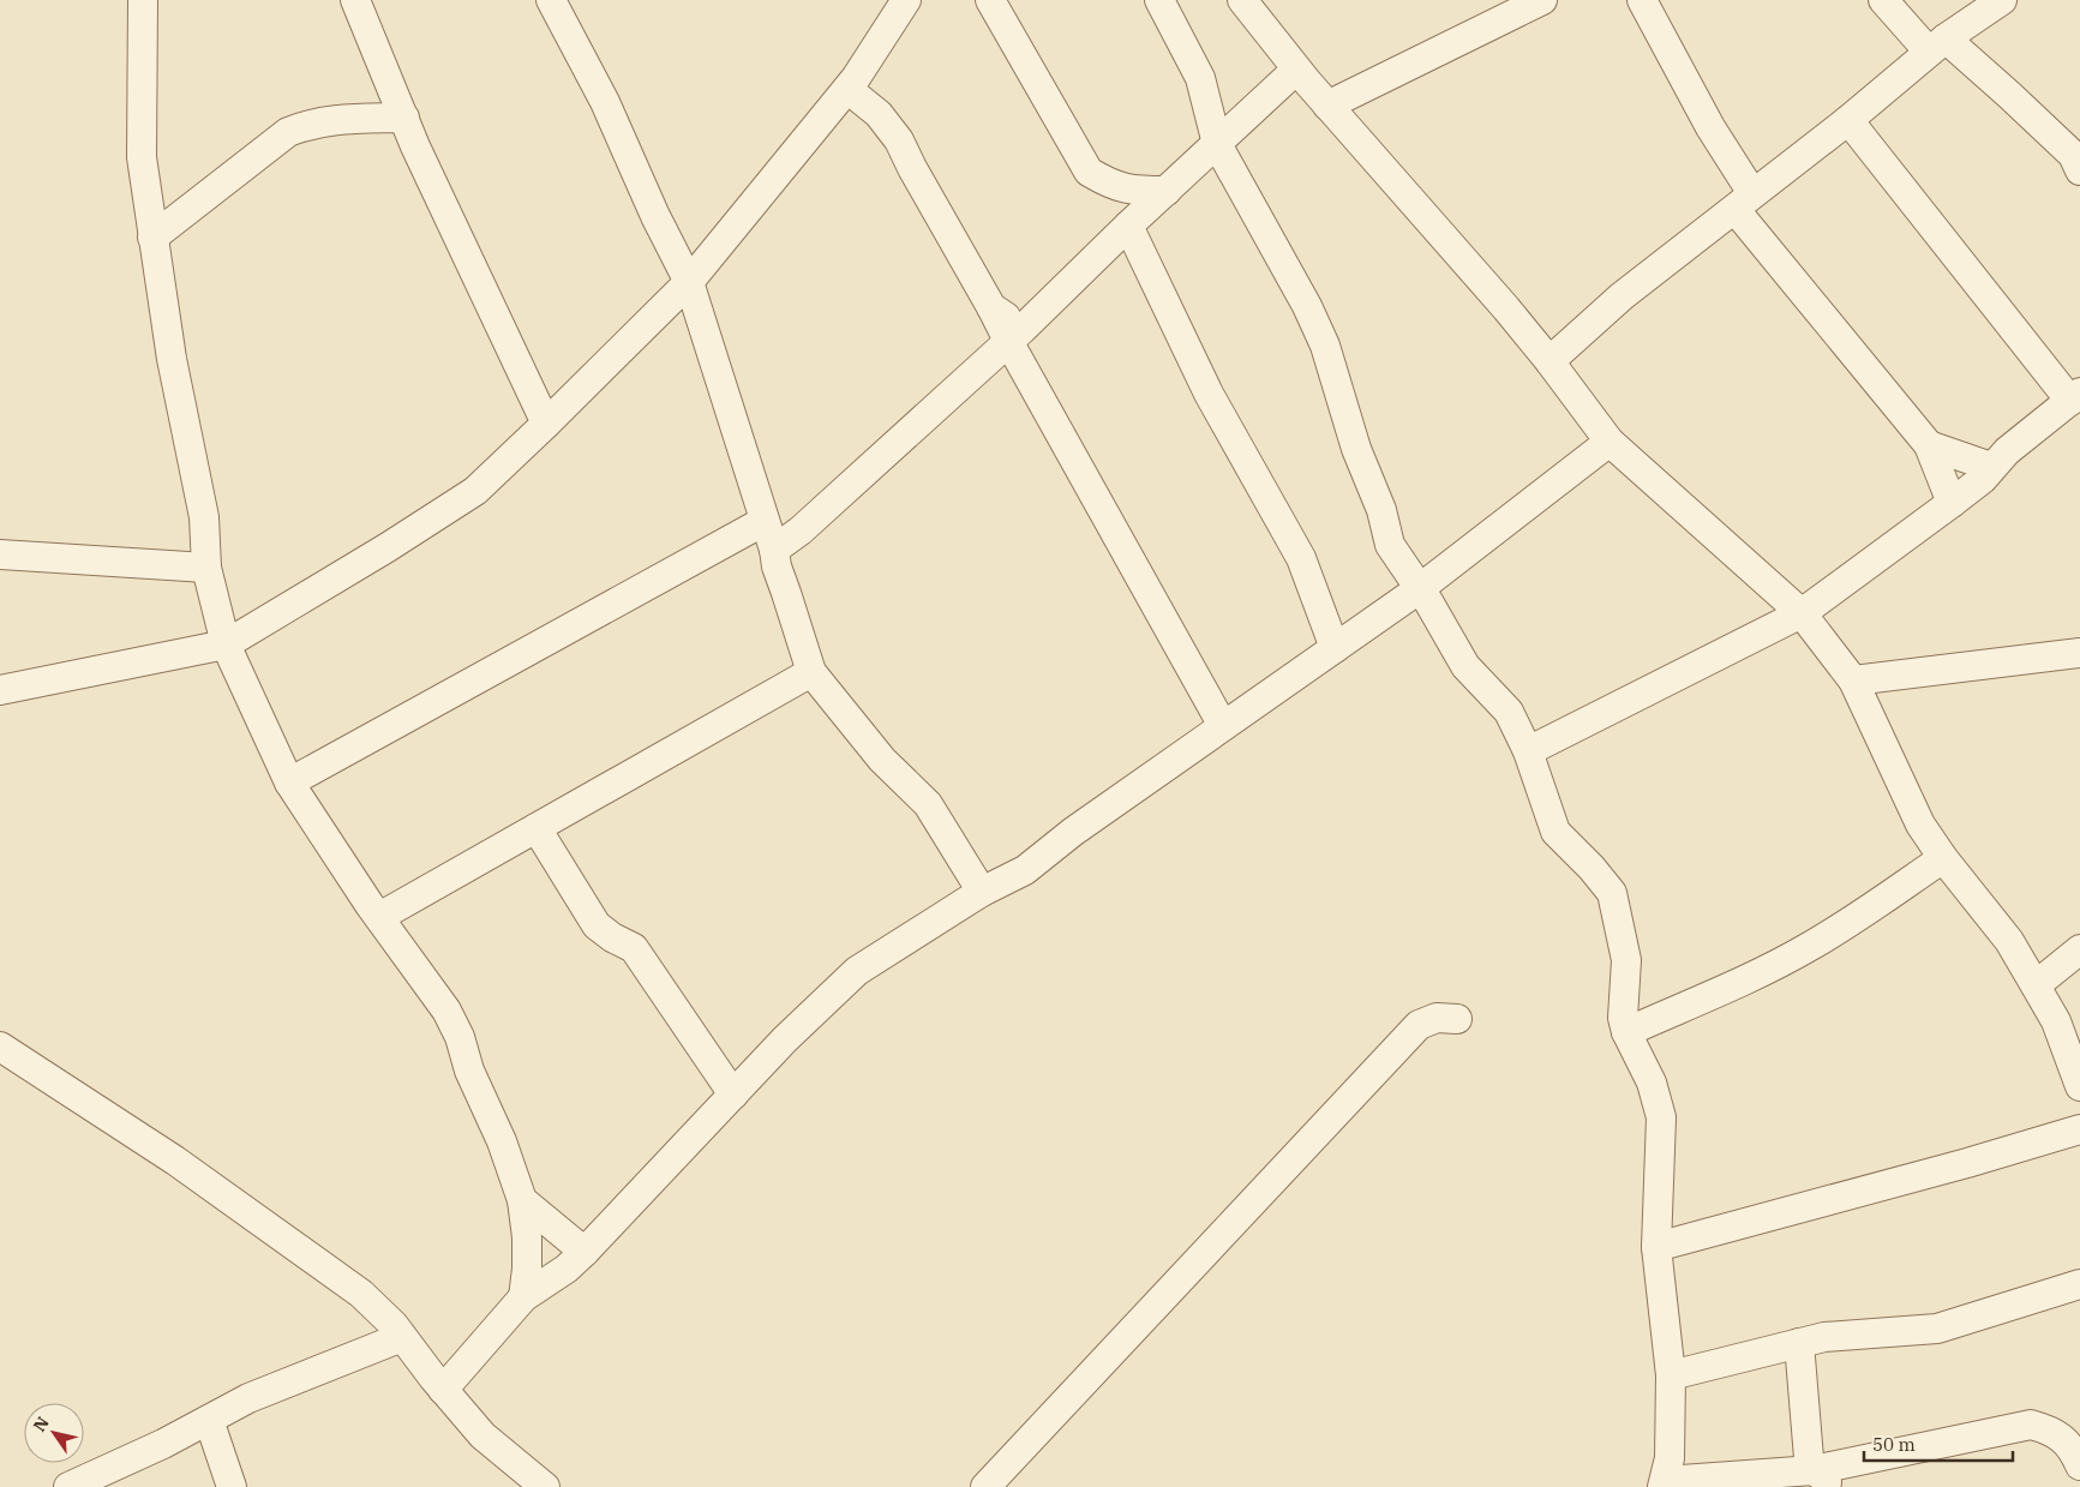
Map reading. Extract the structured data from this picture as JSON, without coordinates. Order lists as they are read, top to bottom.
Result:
{
  "scale_bar": "50 m",
  "north": "top left"
}
